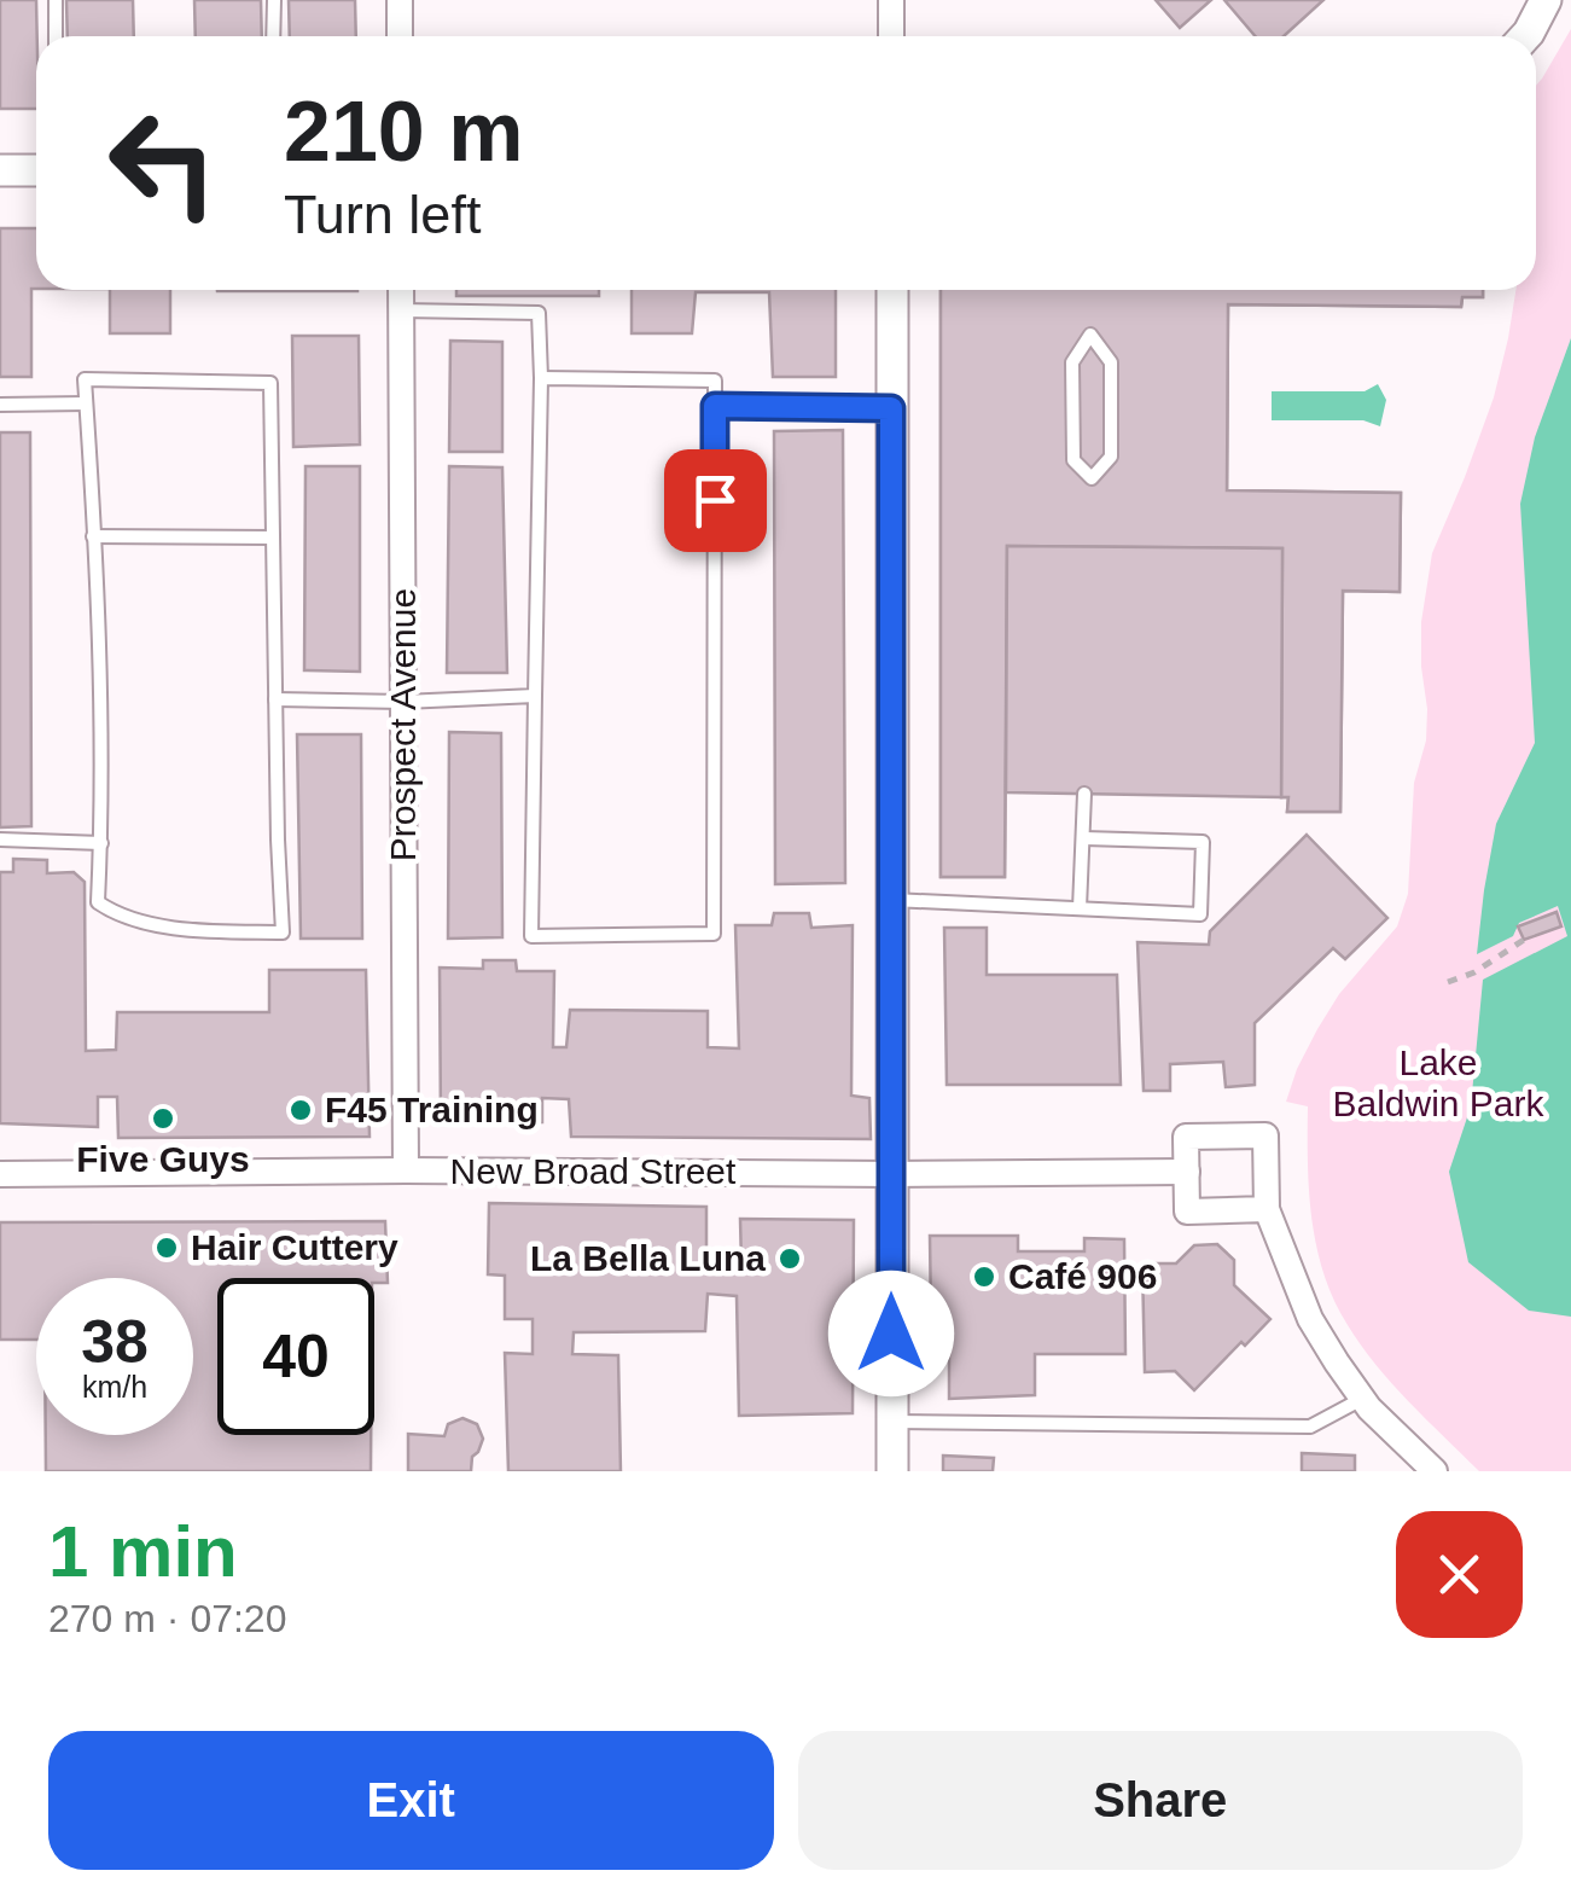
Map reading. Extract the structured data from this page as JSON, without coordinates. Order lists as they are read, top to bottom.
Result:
{
  "streets": {
    "street": ["Prospect Avenue", "New Broad Street"]
  },
  "crossings": [
    ["Prospect Avenue", "New Broad Street"]
  ],
  "parks": ["Lake Baldwin Park"],
  "places": [
    "F45 Training",
    "Five Guys",
    "Hair Cuttery",
    "La Bella Luna",
    "Café 906"
  ],
  "page": {
    "turn": ["210 m", "Turn left"],
    "speed": "38 km/h",
    "limit": "40",
    "heading": ["1 min", "270 m · 07:20"],
    "buttons": ["Exit", "Share"]
  }
}
